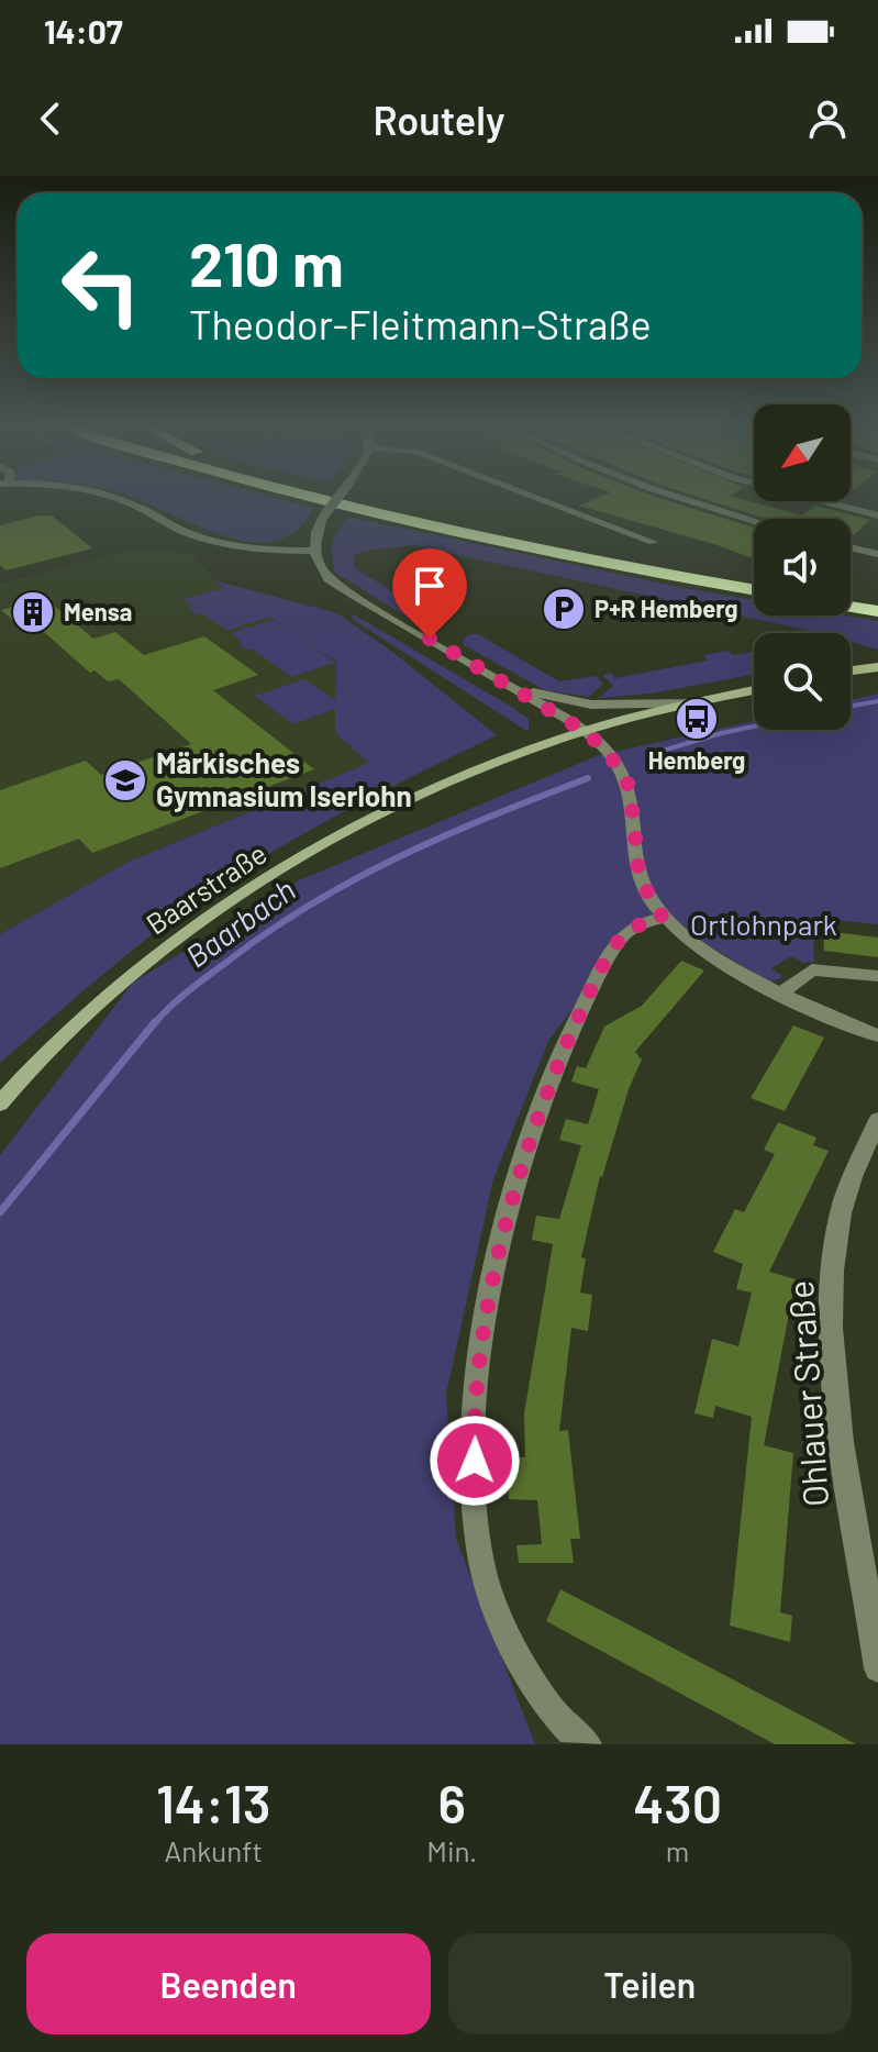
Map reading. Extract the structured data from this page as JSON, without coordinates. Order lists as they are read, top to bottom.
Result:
{
  "streets": {
    "main road": ["Baarstraße"],
    "street": ["Ohlauer Straße"]
  },
  "water": ["Baarbach"],
  "parks": ["Ortlohnpark"],
  "places": {
    "parking": ["P+R Hemberg"],
    "building": ["Mensa"],
    "bus stop": ["Hemberg"],
    "school or university": ["Märkisches Gymnasium Iserlohn"]
  },
  "north": "bottom left",
  "page": {
    "status": "14:07",
    "header": "Routely",
    "turn": ["210 m", "Theodor-Fleitmann-Straße"],
    "eta": [
      "14:13",
      "Ankunft",
      "6",
      "Min.",
      "430",
      "m"
    ],
    "buttons": ["Beenden", "Teilen"]
  }
}
